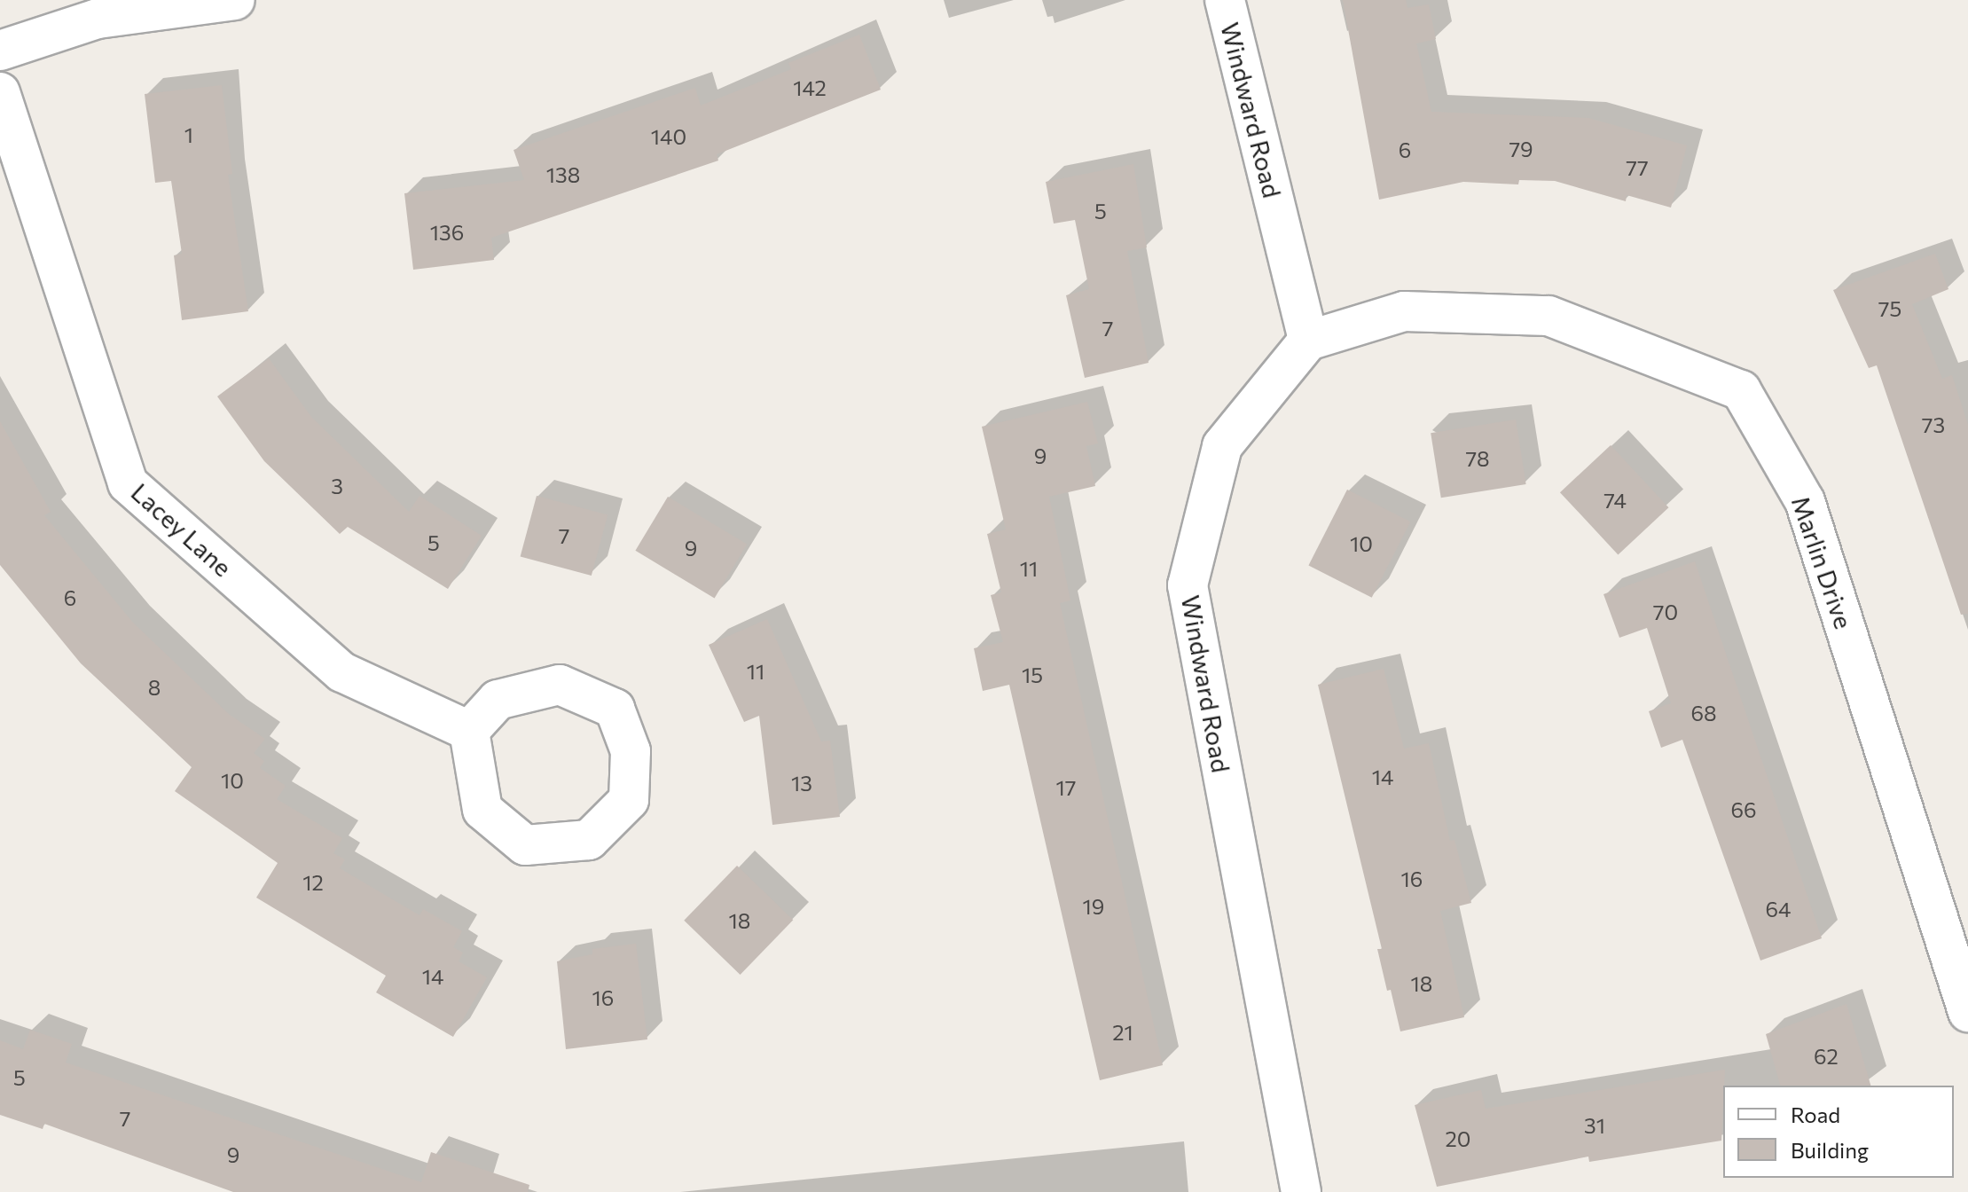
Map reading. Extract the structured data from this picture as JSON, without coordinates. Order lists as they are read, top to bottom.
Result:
{
  "streets": {
    "street": ["Windward Road", "Lacey Lane", "Marlin Drive"]
  },
  "crossings": [
    ["Windward Road", "Marlin Drive"]
  ],
  "house_numbers": [
    "142",
    "1",
    "140",
    "79",
    "6",
    "77",
    "138",
    "5",
    "136",
    "75",
    "7",
    "73",
    "9",
    "78",
    "3",
    "74",
    "7",
    "5",
    "10",
    "9",
    "11",
    "6",
    "70",
    "11",
    "15",
    "8",
    "68",
    "14",
    "10",
    "13",
    "17",
    "66",
    "16",
    "12",
    "19",
    "64",
    "18",
    "14",
    "18",
    "16",
    "21",
    "62",
    "5",
    "7",
    "31",
    "20",
    "9"
  ],
  "legend": ["Road", "Building"]
}
